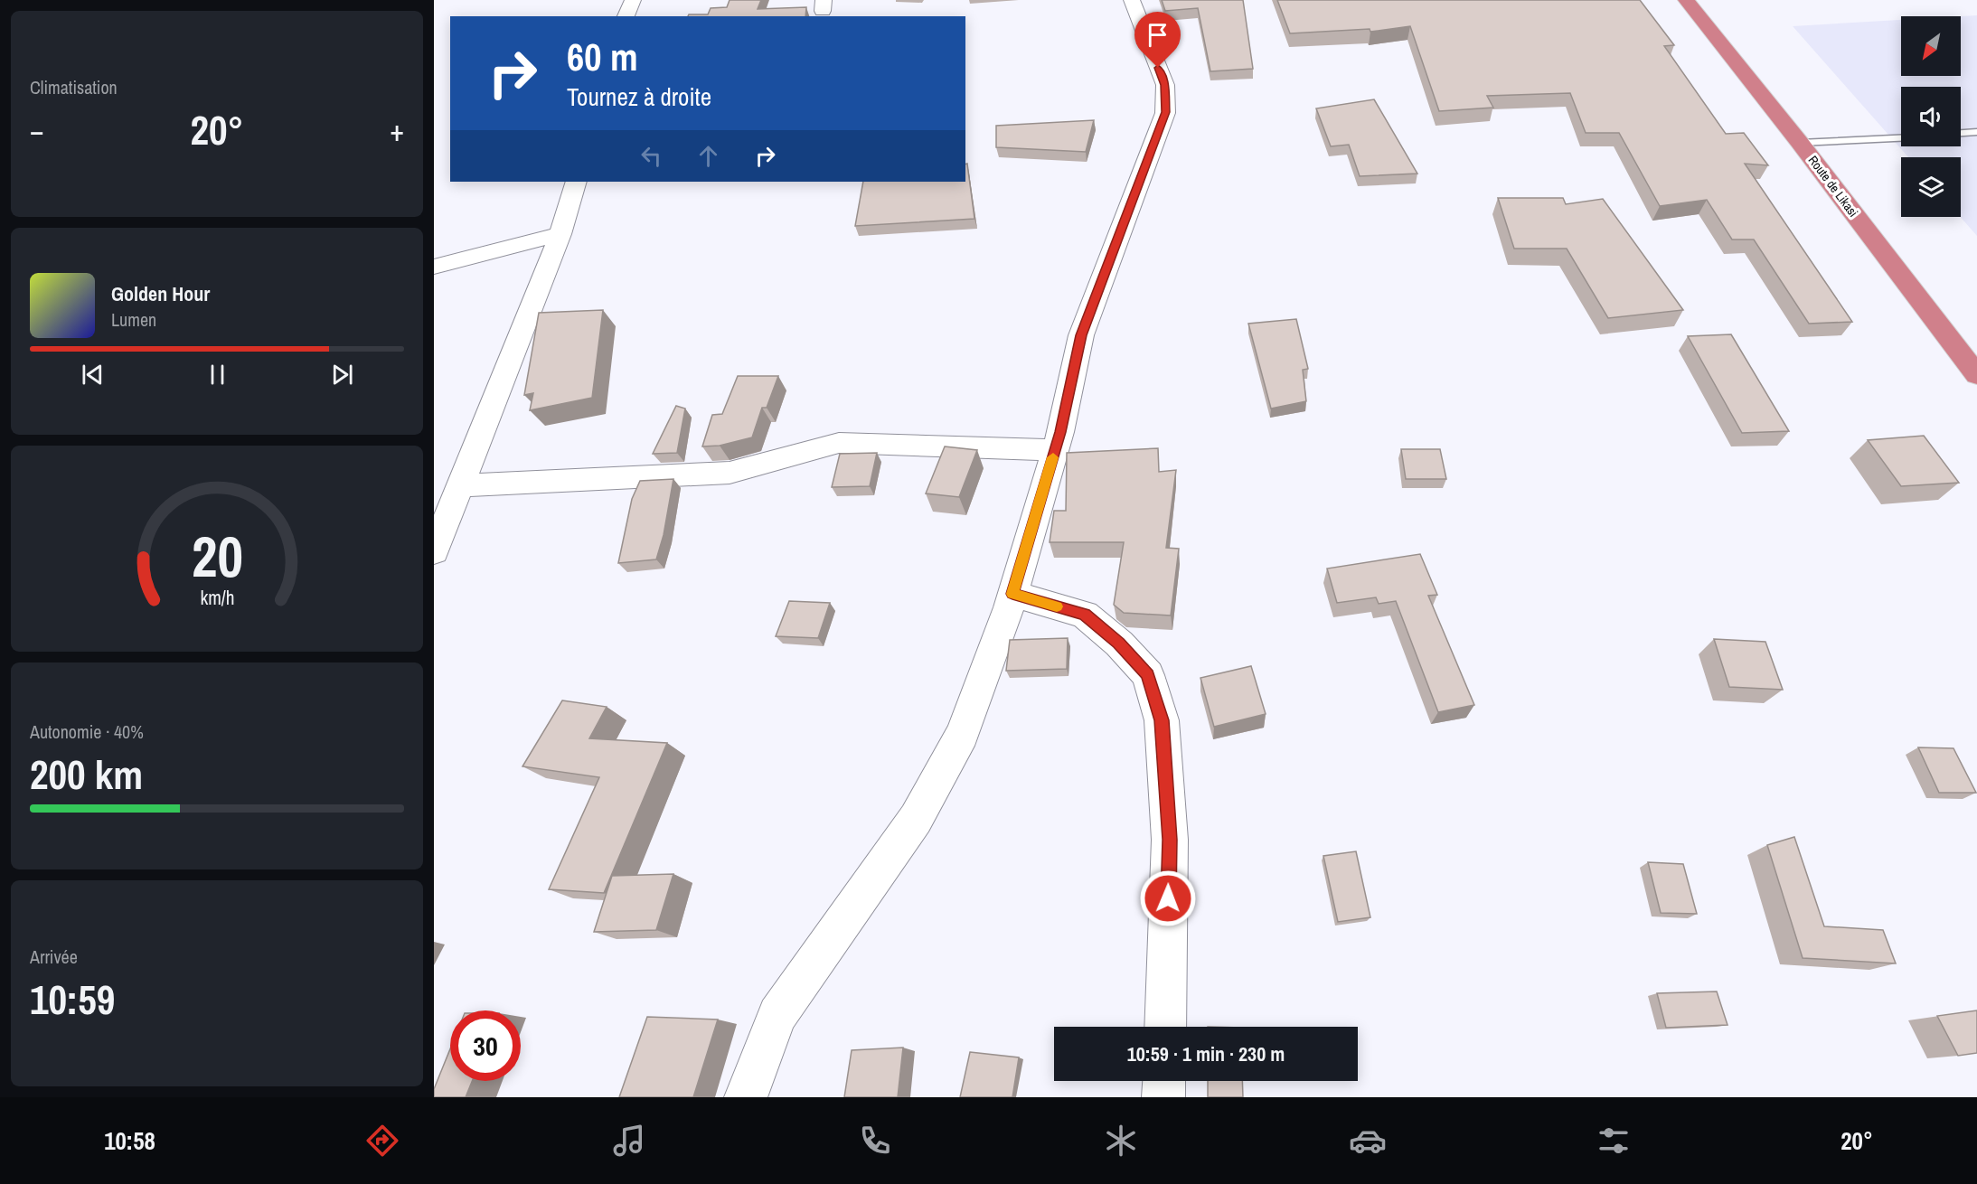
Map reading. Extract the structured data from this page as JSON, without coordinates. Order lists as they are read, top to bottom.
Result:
{
  "streets": {
    "highway": ["Route de Likasi"]
  },
  "north": "bottom left",
  "page": {
    "tile": [
      "Climatisation",
      ["Autonomie · 40%", "200 km"],
      ["Arrivée", "10:59"]
    ],
    "turn": ["60 m", "Tournez à droite"],
    "heat": ["−", "20°", "+"],
    "song": ["Golden Hour", "Lumen"],
    "limit": "30",
    "trip": "10:59 · 1 min · 230 m",
    "tabs": ["10:58", "20°"],
    "gauge": ["20", "km/h"]
  }
}
